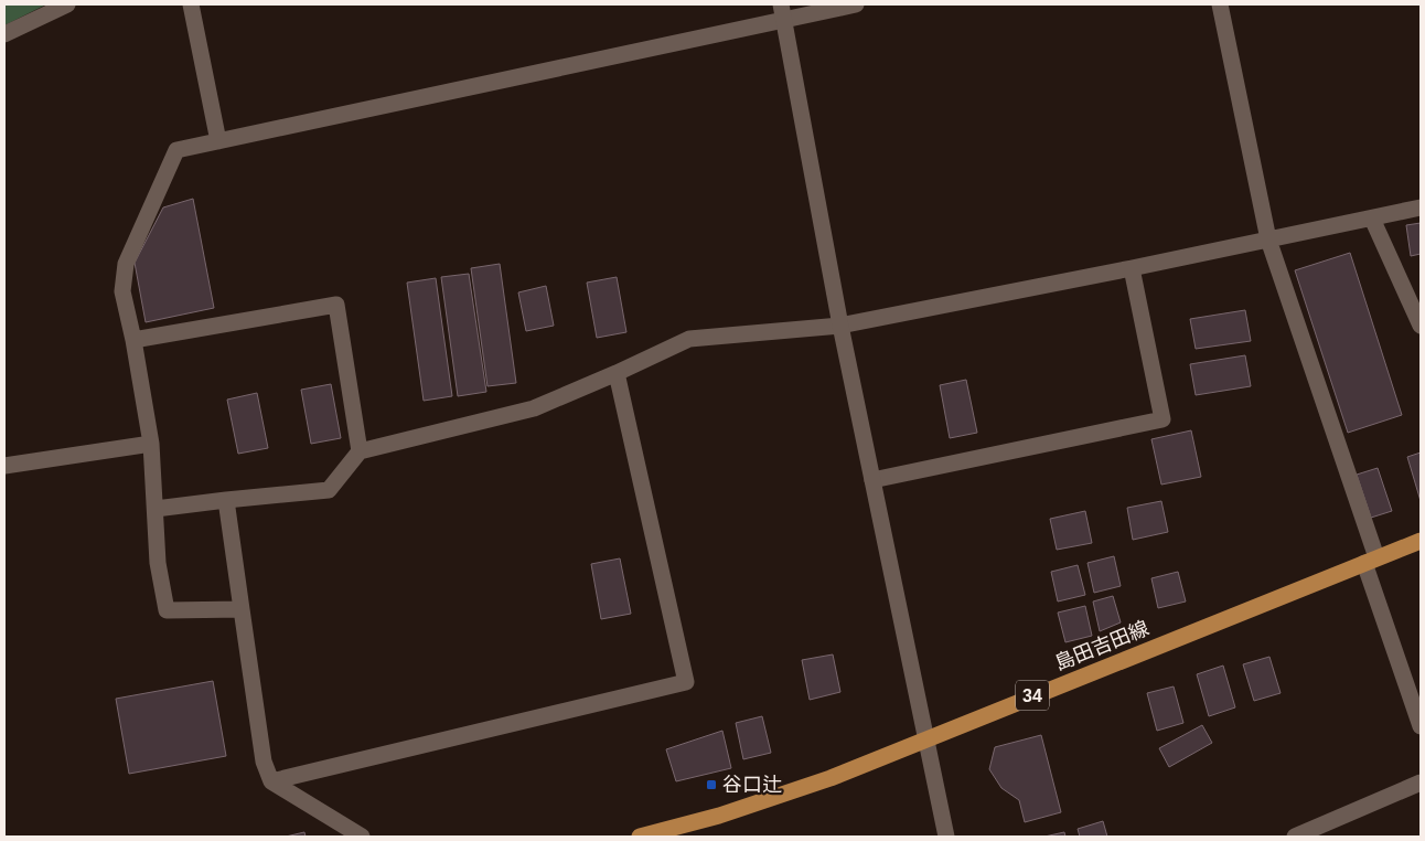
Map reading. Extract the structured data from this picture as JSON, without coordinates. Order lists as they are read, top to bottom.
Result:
{
  "streets": {
    "main road": ["島田吉田線", "34"]
  },
  "places": {
    "transit": ["谷口辻"]
  }
}
